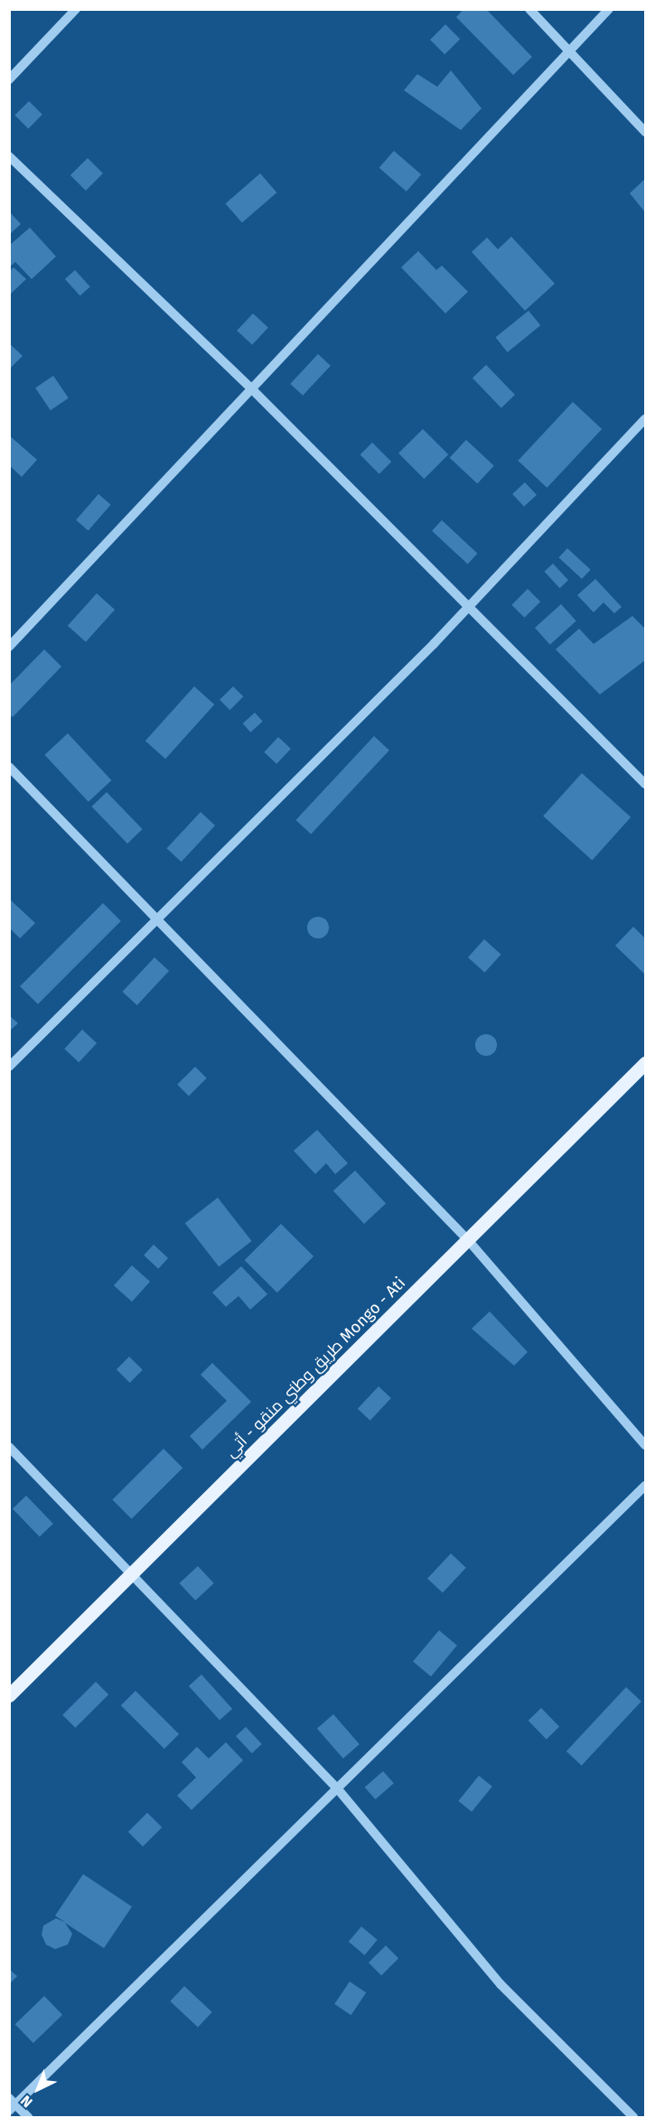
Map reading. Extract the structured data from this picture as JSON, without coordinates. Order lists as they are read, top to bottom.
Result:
{
  "streets": {
    "main road": ["طريق وطني منقو - أتي Mongo - Ati"]
  },
  "north": "bottom left"
}
